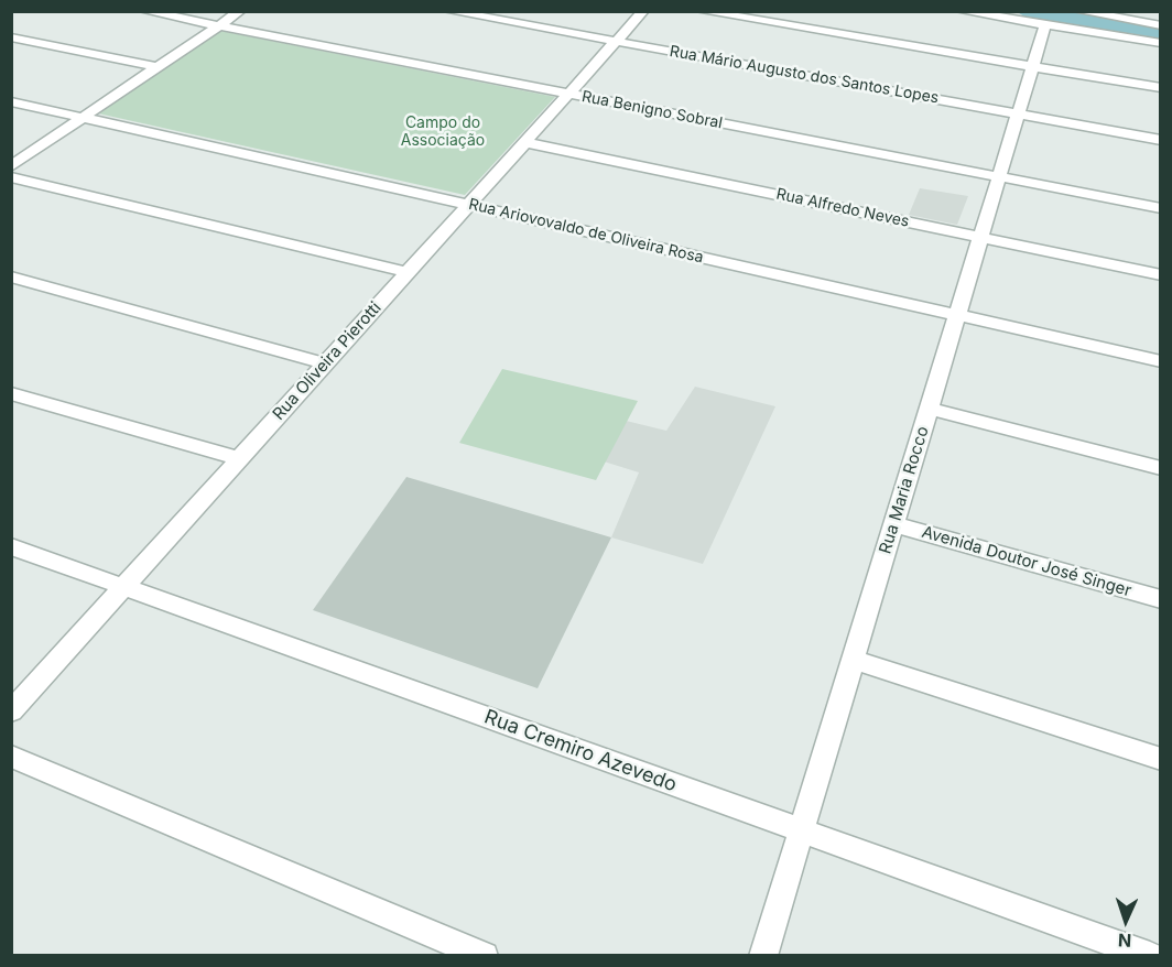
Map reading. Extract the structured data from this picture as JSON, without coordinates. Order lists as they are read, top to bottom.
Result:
{
  "streets": {
    "street": [
      "Rua Mário Augusto dos Santos Lopes",
      "Rua Benigno Sobral",
      "Rua Alfredo Neves",
      "Rua Ariovovaldo de Oliveira Rosa",
      "Rua Oliveira Pierotti",
      "Rua Maria Rocco",
      "Avenida Doutor José Singer",
      "Rua Cremiro Azevedo"
    ]
  },
  "crossings": [
    ["Rua Mário Augusto dos Santos Lopes", "Rua Oliveira Pierotti"],
    ["Rua Mário Augusto dos Santos Lopes", "Rua Maria Rocco"],
    ["Rua Benigno Sobral", "Rua Oliveira Pierotti"],
    ["Rua Benigno Sobral", "Rua Maria Rocco"],
    ["Rua Alfredo Neves", "Rua Oliveira Pierotti"],
    ["Rua Alfredo Neves", "Rua Maria Rocco"],
    ["Rua Ariovovaldo de Oliveira Rosa", "Rua Oliveira Pierotti"],
    ["Rua Ariovovaldo de Oliveira Rosa", "Rua Maria Rocco"],
    ["Rua Oliveira Pierotti", "Rua Cremiro Azevedo"],
    ["Rua Maria Rocco", "Avenida Doutor José Singer"],
    ["Rua Maria Rocco", "Rua Cremiro Azevedo"]
  ],
  "parks": ["Campo do Associação"],
  "north": "bottom"
}
